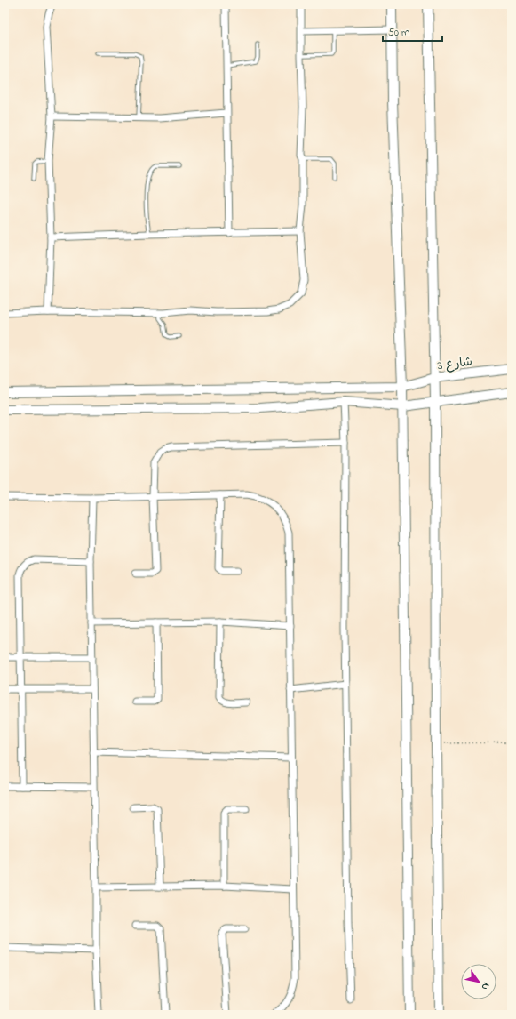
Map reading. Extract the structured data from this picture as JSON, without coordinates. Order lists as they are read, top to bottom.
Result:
{
  "streets": {
    "street": ["شارع 3"]
  },
  "scale_bar": "50 m",
  "north": "bottom right"
}
